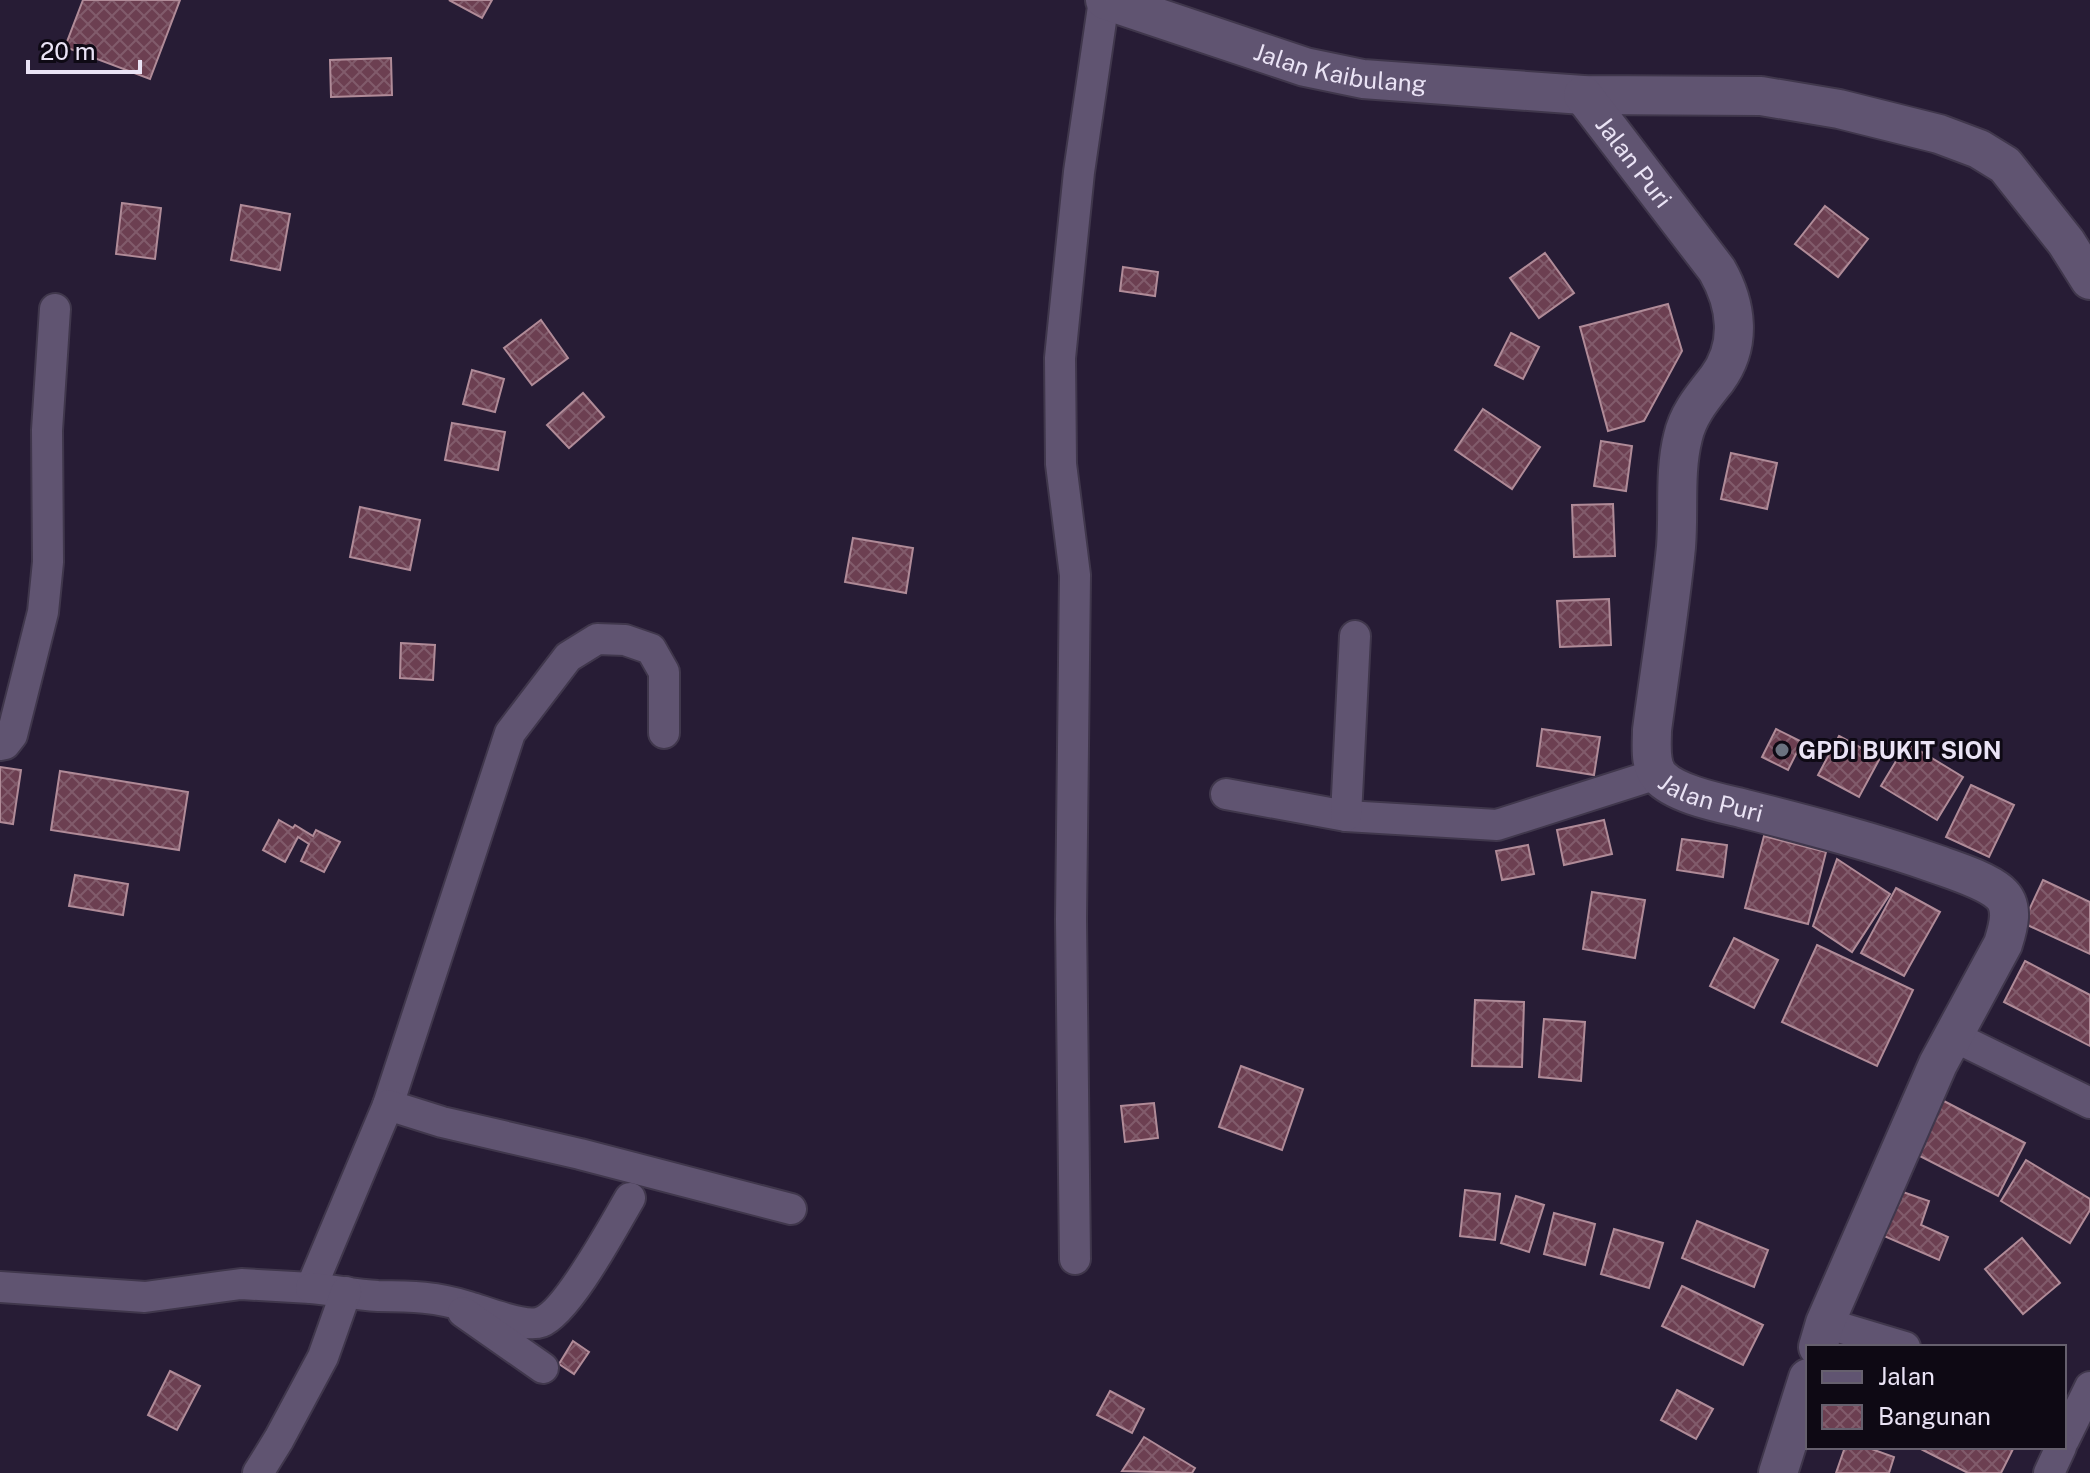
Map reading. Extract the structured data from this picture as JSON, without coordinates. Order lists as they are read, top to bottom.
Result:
{
  "streets": {
    "street": ["Jalan Kaibulang", "Jalan Puri"]
  },
  "crossings": [
    ["Jalan Kaibulang", "Jalan Puri"]
  ],
  "places": ["GPDI BUKIT SION"],
  "legend": ["Jalan", "Bangunan"],
  "scale_bar": "20 m"
}
